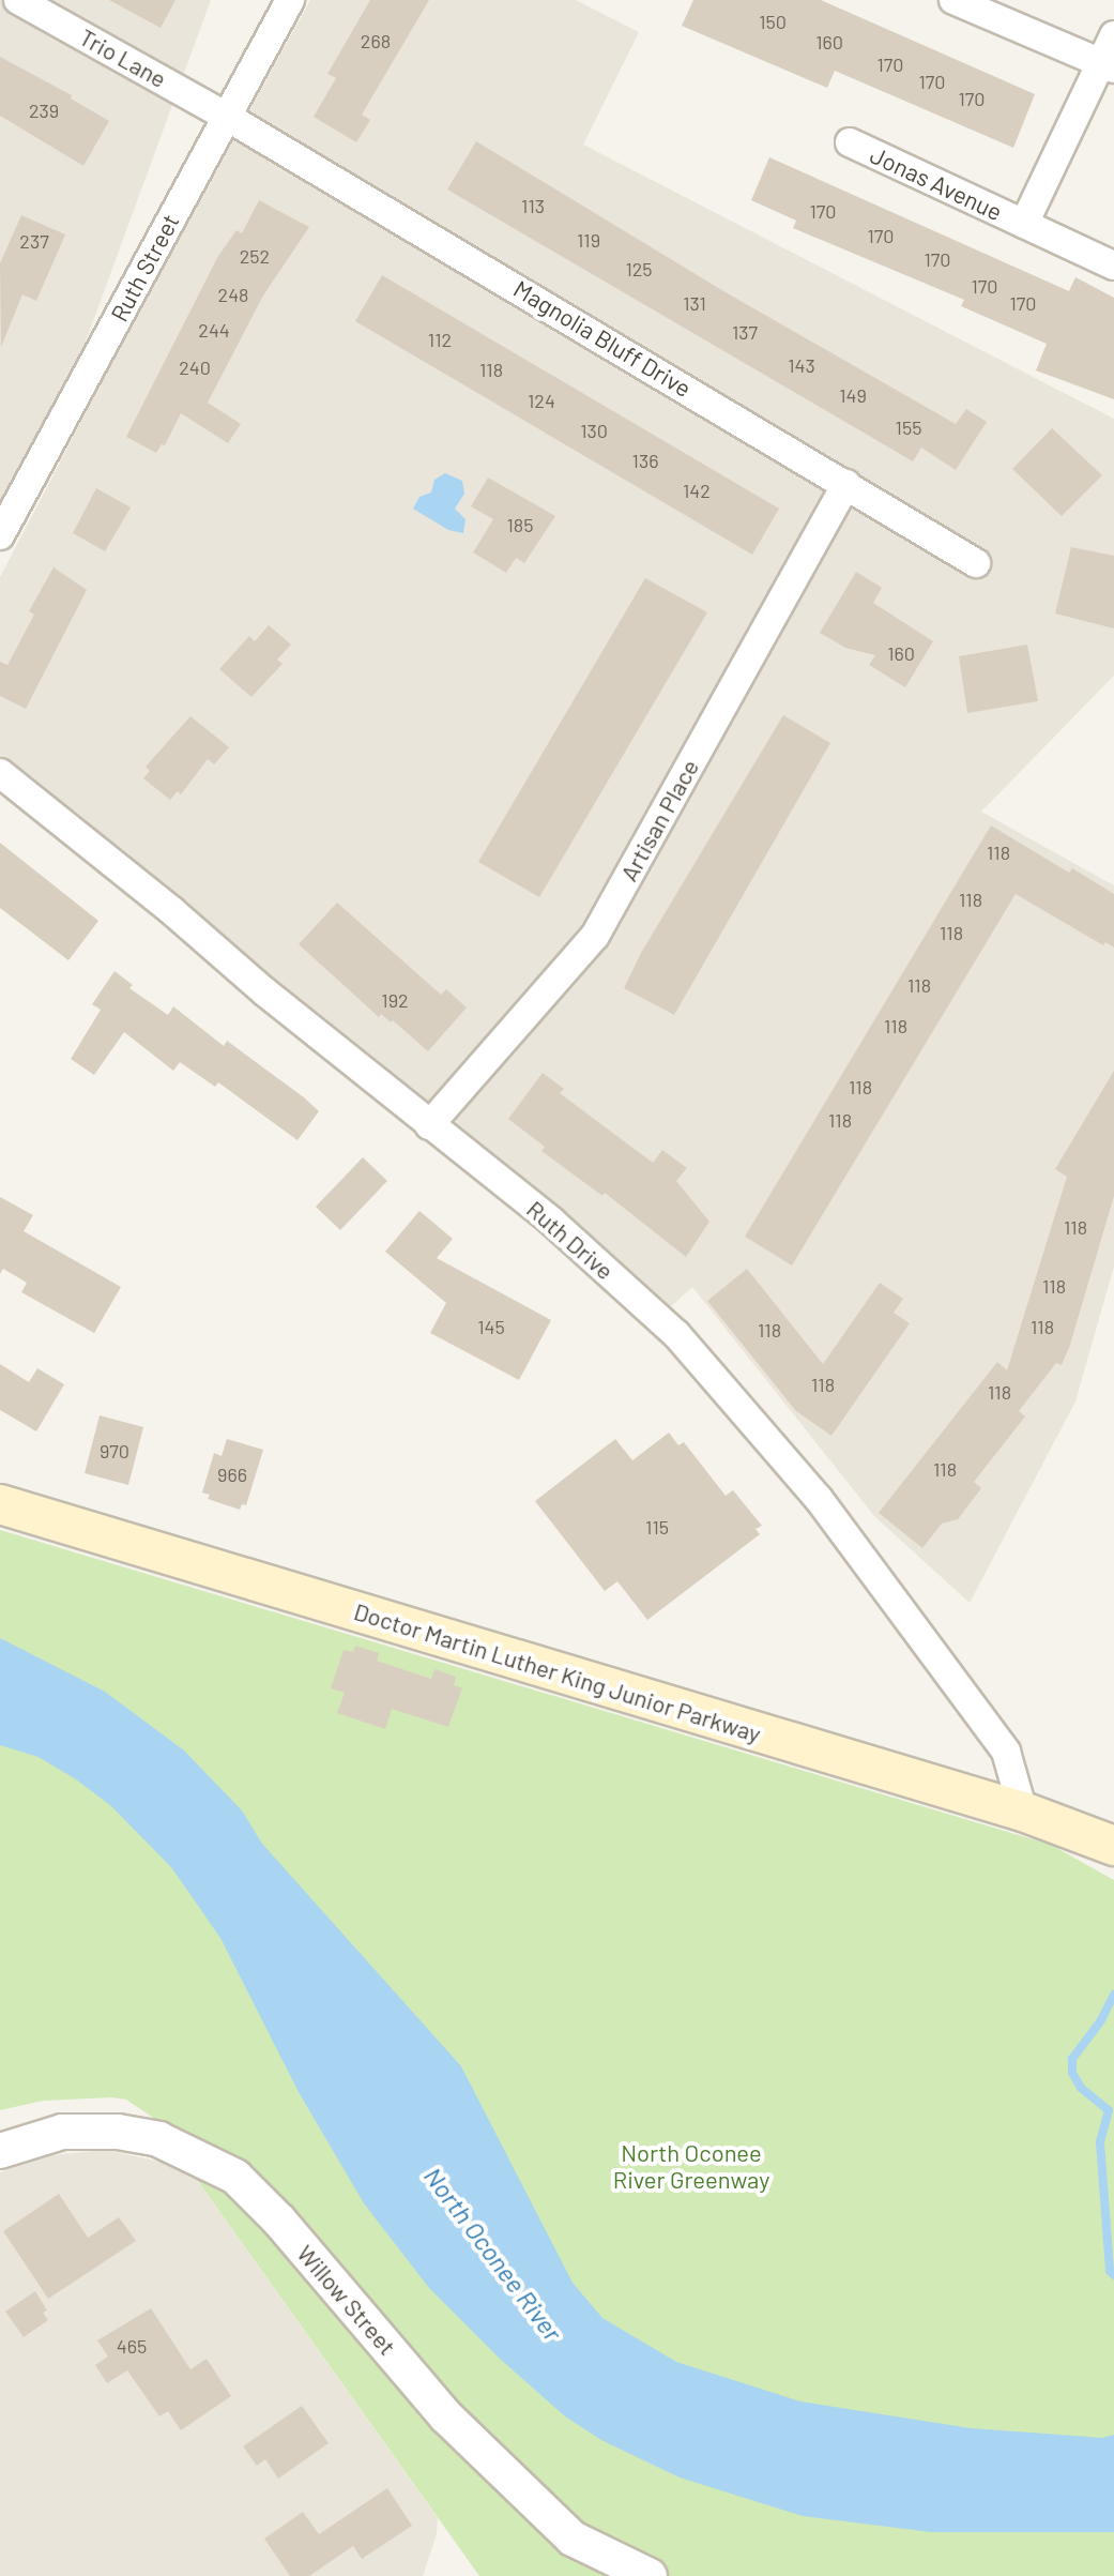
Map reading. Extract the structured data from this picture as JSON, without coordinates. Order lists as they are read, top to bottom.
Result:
{
  "streets": {
    "main road": ["Doctor Martin Luther King Junior Parkway"],
    "street": [
      "Trio Lane",
      "Jonas Avenue",
      "Ruth Street",
      "Magnolia Bluff Drive",
      "Artisan Place",
      "Ruth Drive",
      "Willow Street"
    ]
  },
  "crossings": [
    ["Trio Lane", "Ruth Street"],
    ["Trio Lane", "Magnolia Bluff Drive"],
    ["Ruth Street", "Magnolia Bluff Drive"],
    ["Magnolia Bluff Drive", "Artisan Place"],
    ["Artisan Place", "Ruth Drive"],
    ["Ruth Drive", "Doctor Martin Luther King Junior Parkway"]
  ],
  "water": ["North Oconee River"],
  "parks": ["North Oconee River Greenway"],
  "house_numbers": [
    "150",
    "268",
    "160",
    "170",
    "170",
    "170",
    "239",
    "113",
    "170",
    "170",
    "119",
    "237",
    "252",
    "170",
    "125",
    "170",
    "248",
    "131",
    "170",
    "244",
    "137",
    "112",
    "143",
    "240",
    "118",
    "149",
    "124",
    "155",
    "130",
    "136",
    "142",
    "185",
    "160",
    "118",
    "118",
    "118",
    "118",
    "192",
    "118",
    "118",
    "118",
    "118",
    "118",
    "145",
    "118",
    "118",
    "118",
    "118",
    "970",
    "118",
    "966",
    "115",
    "465"
  ]
}
